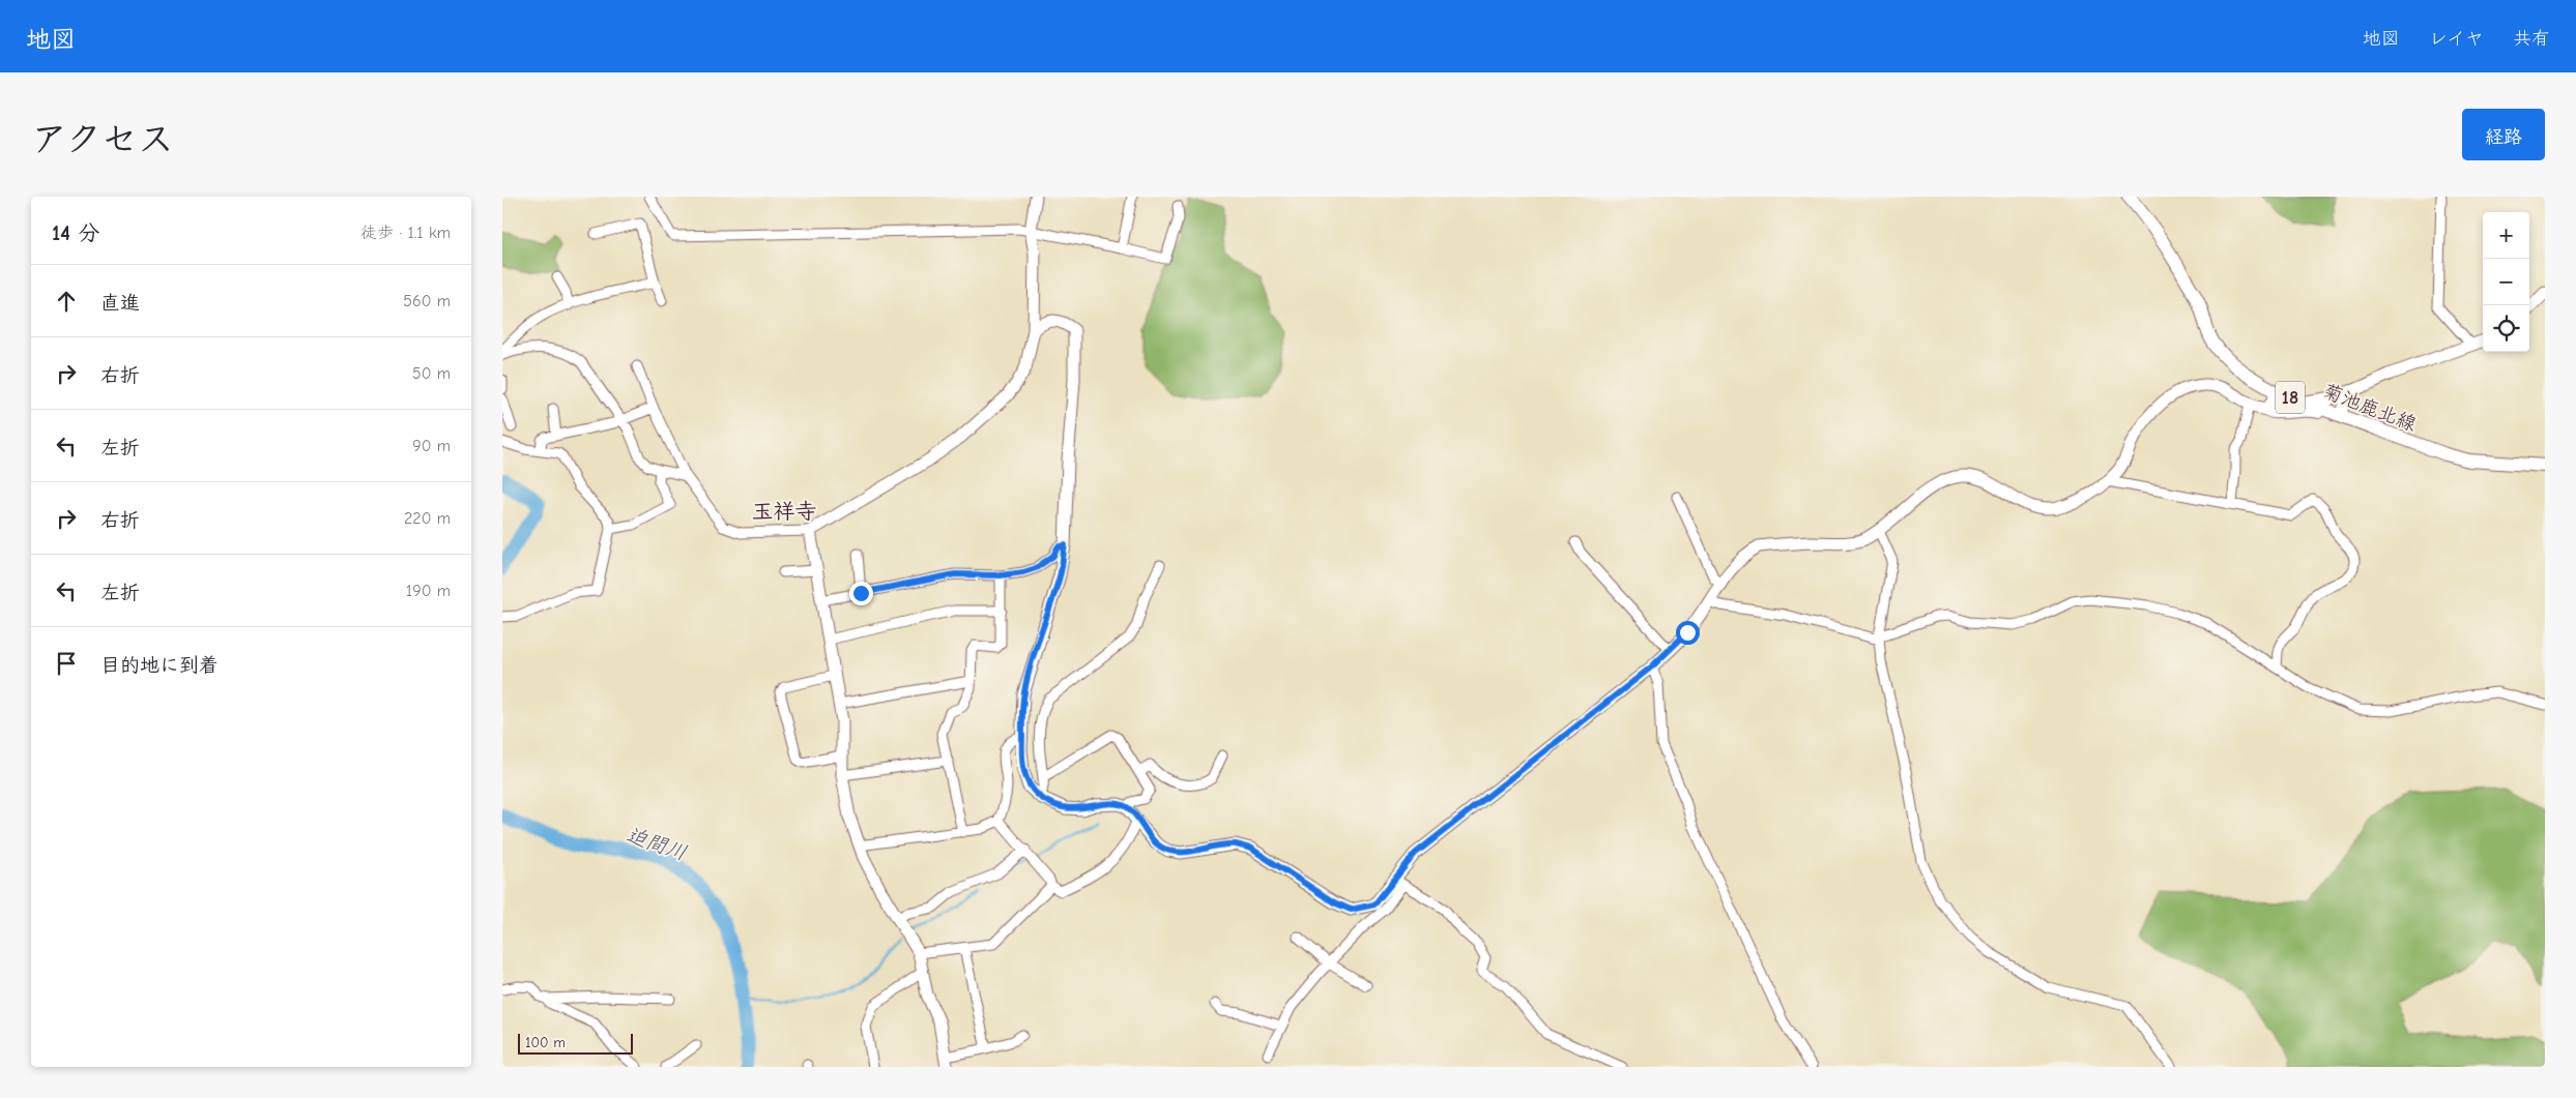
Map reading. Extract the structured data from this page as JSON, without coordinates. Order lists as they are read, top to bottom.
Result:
{
  "streets": {
    "main road": ["18", "菊池鹿北線"]
  },
  "districts": ["玉祥寺"],
  "water": ["迫間川"],
  "scale_bar": "100 m",
  "page": {
    "header": "地図",
    "nav": ["地図", "レイヤ", "共有"],
    "title": "アクセス",
    "buttons": "経路",
    "heading": ["14 分", "徒歩 · 1.1 km"],
    "map_buttons": ["+", "−"],
    "list": [
      ["直進", "560 m"],
      ["右折", "50 m"],
      ["左折", "90 m"],
      ["右折", "220 m"],
      ["左折", "190 m"],
      "目的地に到着"
    ],
    "scale": "100 m"
  }
}
